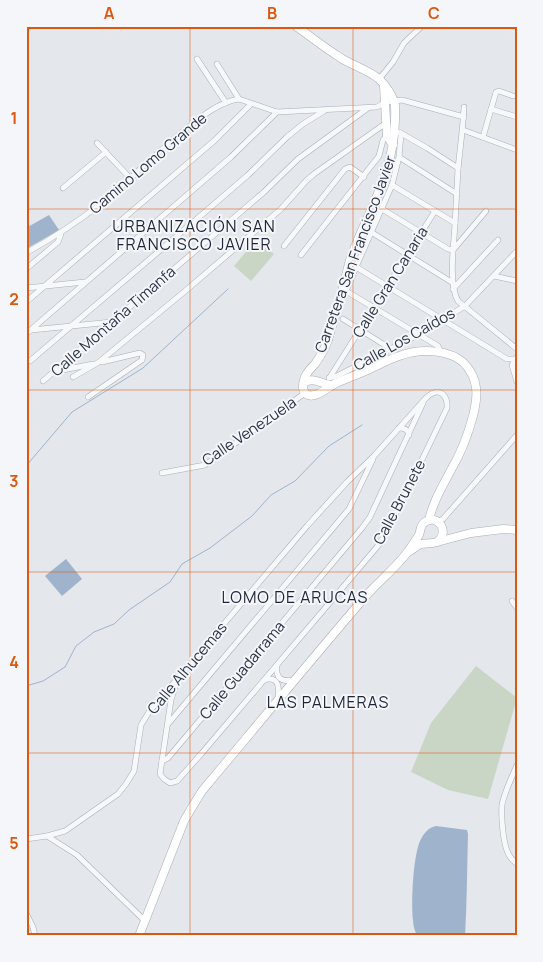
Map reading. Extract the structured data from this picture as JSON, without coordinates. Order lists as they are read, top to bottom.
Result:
{
  "streets": {
    "main road": ["Carretera San Francisco Javier"],
    "street": [
      "Camino Lomo Grande",
      "Calle Gran Canaria",
      "Calle Montaña Timanfa",
      "Calle Los Caídos",
      "Calle Venezuela",
      "Calle Brunete",
      "Calle Alhucemas",
      "Calle Guadarrama"
    ]
  },
  "crossings": [
    ["Carretera San Francisco Javier", "Calle Venezuela"],
    ["Calle Gran Canaria", "Calle Los Caídos"],
    ["Calle Brunete", "Calle Alhucemas"],
    ["Calle Brunete", "Calle Guadarrama"],
    ["Calle Alhucemas", "Calle Guadarrama"]
  ],
  "districts": ["URBANIZACIÓN SAN FRANCISCO JAVIER", "LOMO DE ARUCAS", "LAS PALMERAS"],
  "grid": {
    "columns": ["A", "B", "C"],
    "rows": [
      "1",
      "2",
      "3",
      "4",
      "5"
    ]
  }
}
